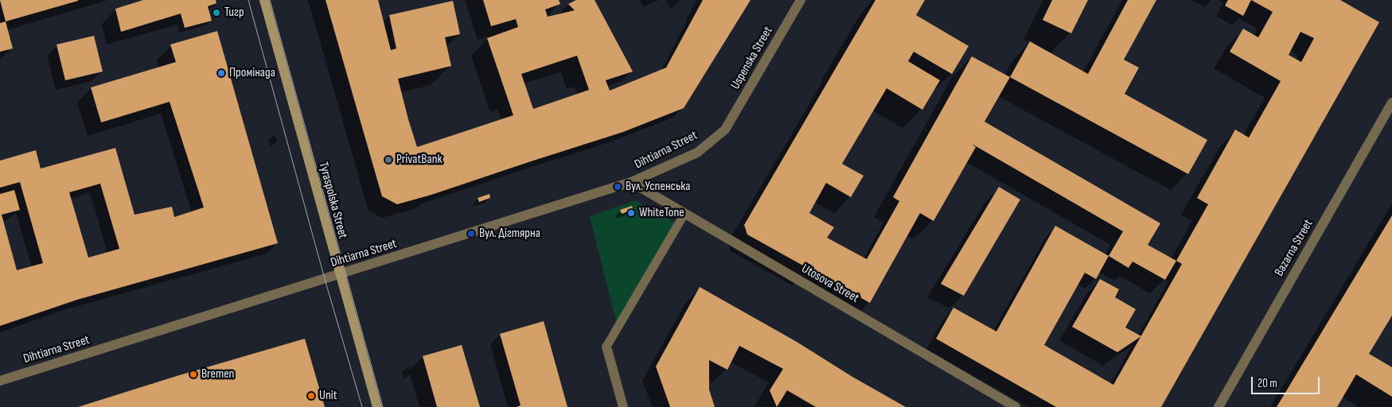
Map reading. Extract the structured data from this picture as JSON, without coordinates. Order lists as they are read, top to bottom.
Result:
{
  "streets": {
    "main road": ["Tyraspolska Street"],
    "street": [
      "Uspenska Street",
      "Dihtiarna Street",
      "Bazarna Street",
      "Utosova Street"
    ]
  },
  "crossings": [
    ["Uspenska Street", "Dihtiarna Street"],
    ["Dihtiarna Street", "Tyraspolska Street"],
    ["Dihtiarna Street", "Utosova Street"]
  ],
  "places": [
    "Тигр",
    "Промінада",
    "PrivatBank",
    "Вул. Успенська",
    "WhiteTone",
    "Вул. Дігтярна",
    "Bremen",
    "Unit"
  ],
  "scale_bar": "20 m"
}
